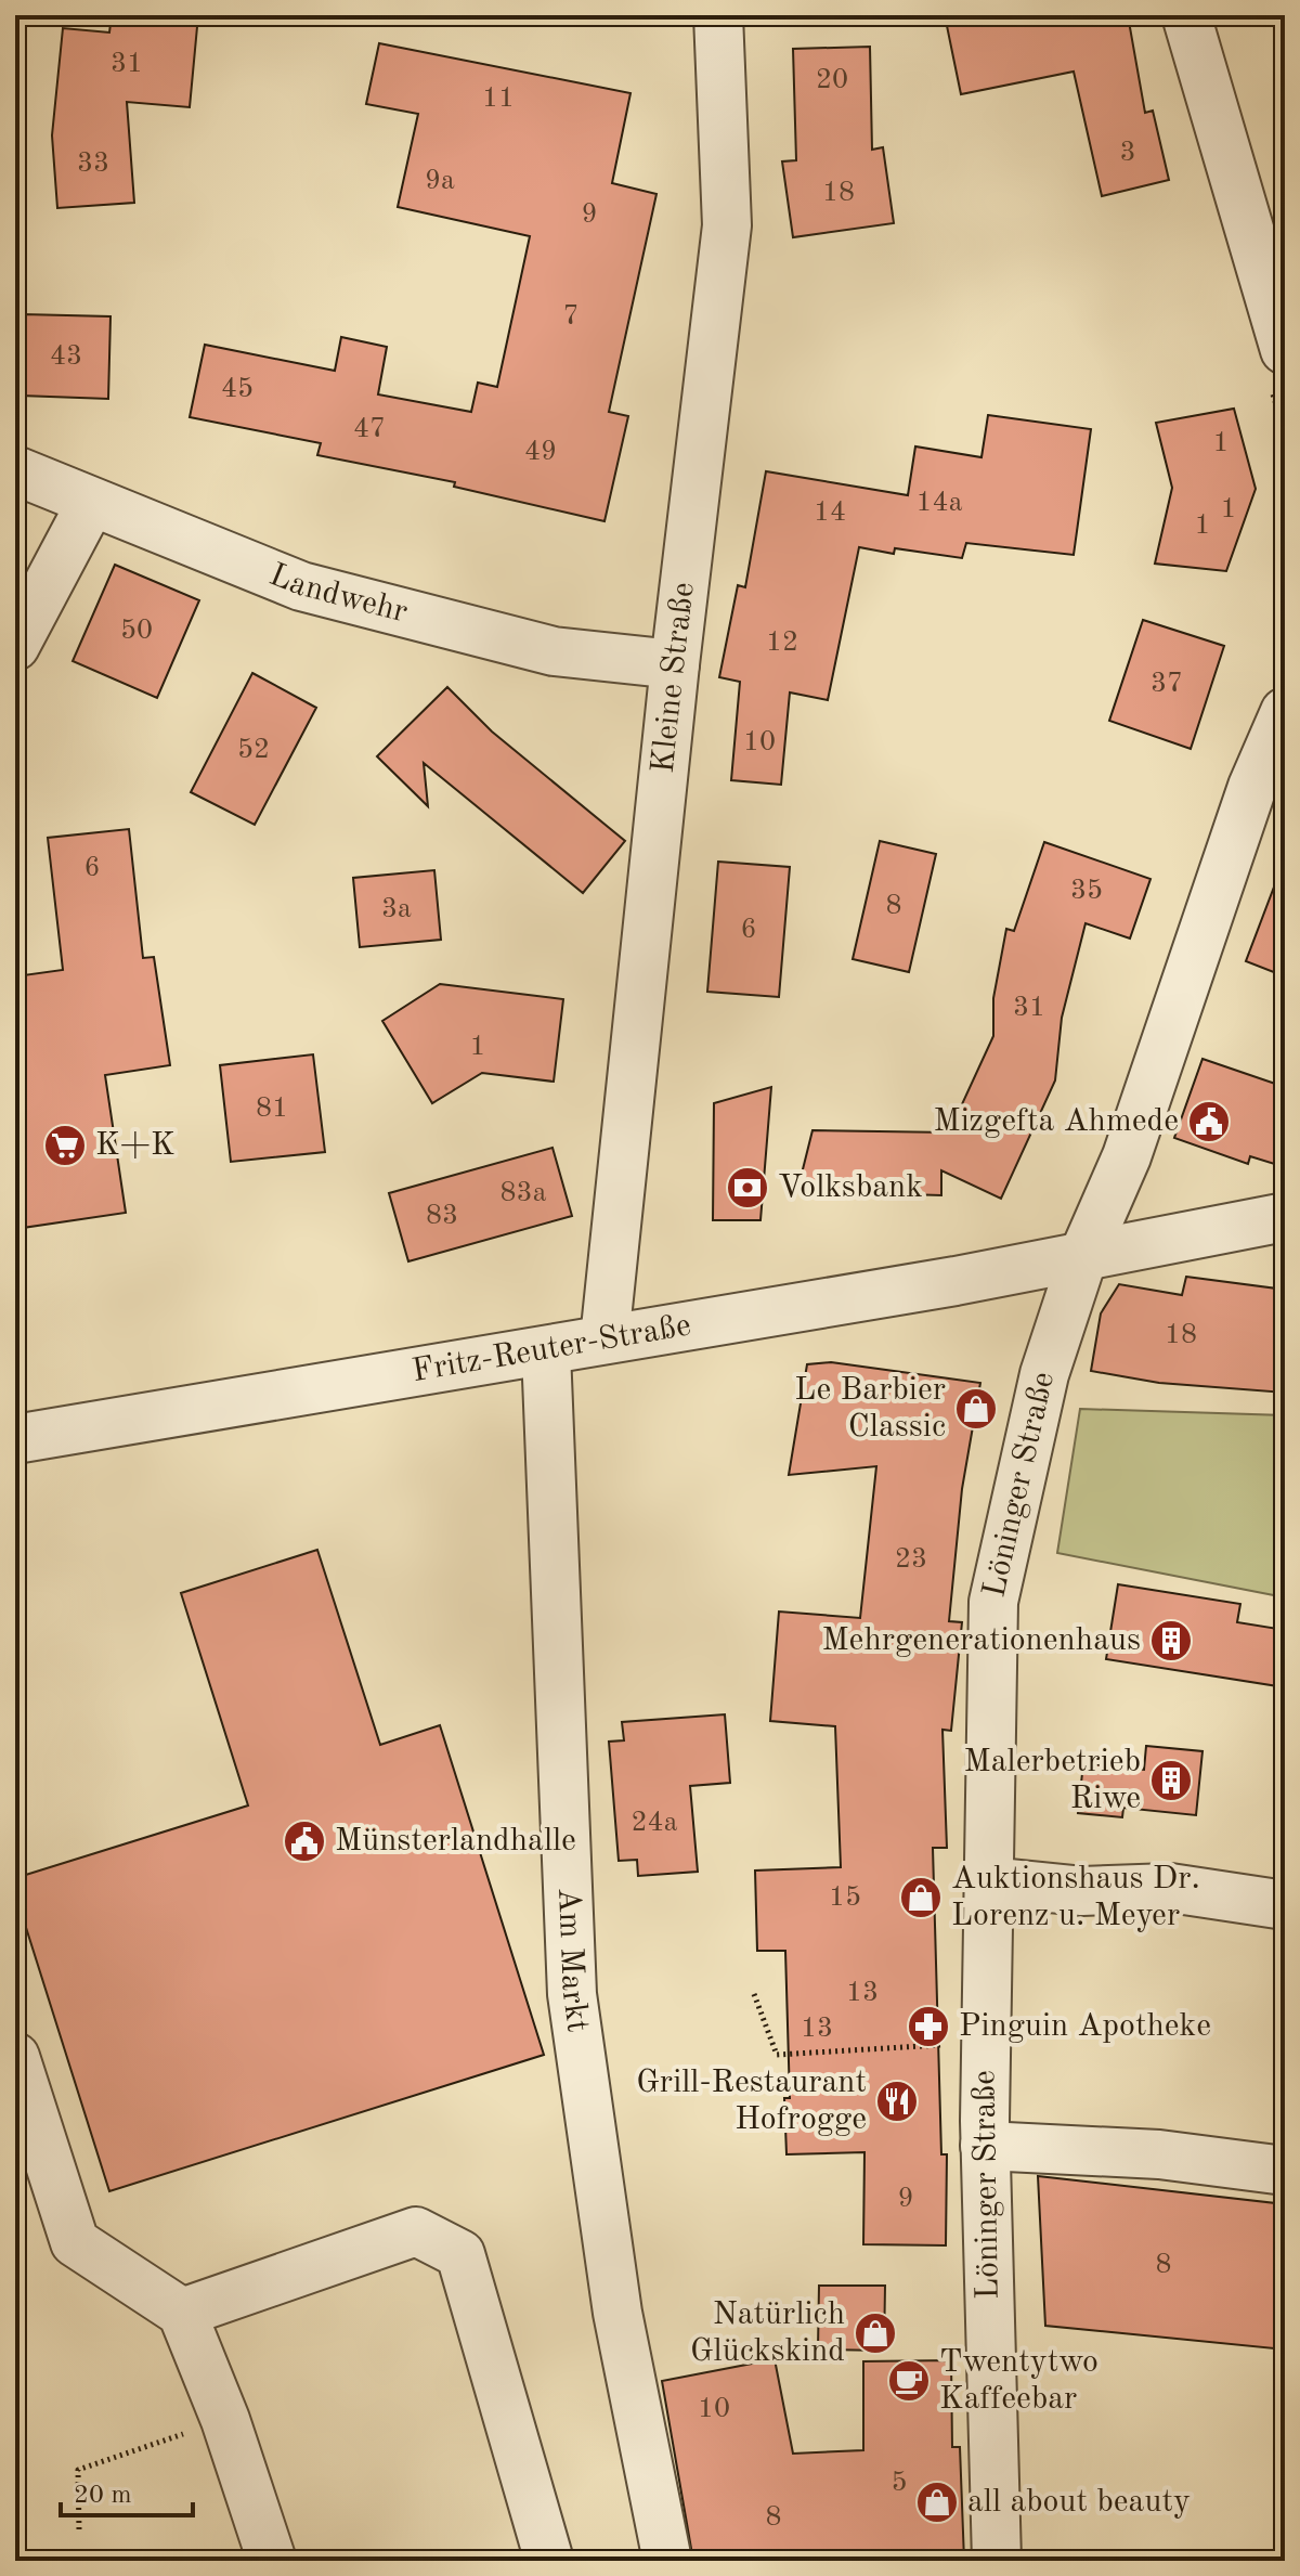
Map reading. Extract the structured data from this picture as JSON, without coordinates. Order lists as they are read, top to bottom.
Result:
{
  "streets": {
    "street": [
      "Landwehr",
      "Kleine Straße",
      "Fritz-Reuter-Straße",
      "Löninger Straße",
      "Am Markt"
    ]
  },
  "crossings": [
    ["Landwehr", "Kleine Straße"],
    ["Kleine Straße", "Fritz-Reuter-Straße"],
    ["Fritz-Reuter-Straße", "Löninger Straße"],
    ["Fritz-Reuter-Straße", "Am Markt"]
  ],
  "places": {
    "public building": ["Mizgefta Ahmede", "Münsterlandhalle"],
    "supermarket": ["K+K"],
    "bank": ["Volksbank"],
    "shop": [
      "Le Barbier Classic",
      "Auktionshaus Dr. Lorenz u. Meyer",
      "Natürlich Glückskind",
      "all about beauty"
    ],
    "building": ["Mehrgenerationenhaus", "Malerbetrieb Riwe"],
    "pharmacy": ["Pinguin Apotheke"],
    "restaurant": ["Grill-Restaurant Hofrogge"],
    "cafe": ["Twentytwo Kaffeebar"]
  },
  "house_numbers": [
    "31",
    "20",
    "11",
    "3",
    "33",
    "9a",
    "18",
    "9",
    "7",
    "43",
    "45",
    "47",
    "1",
    "49",
    "14a",
    "1",
    "14",
    "1",
    "50",
    "12",
    "37",
    "10",
    "52",
    "6",
    "35",
    "8",
    "3a",
    "6",
    "31",
    "1",
    "81",
    "83a",
    "83",
    "18",
    "23",
    "24a",
    "15",
    "13",
    "13",
    "9",
    "8",
    "10",
    "5",
    "8"
  ],
  "scale_bar": "20 m"
}
